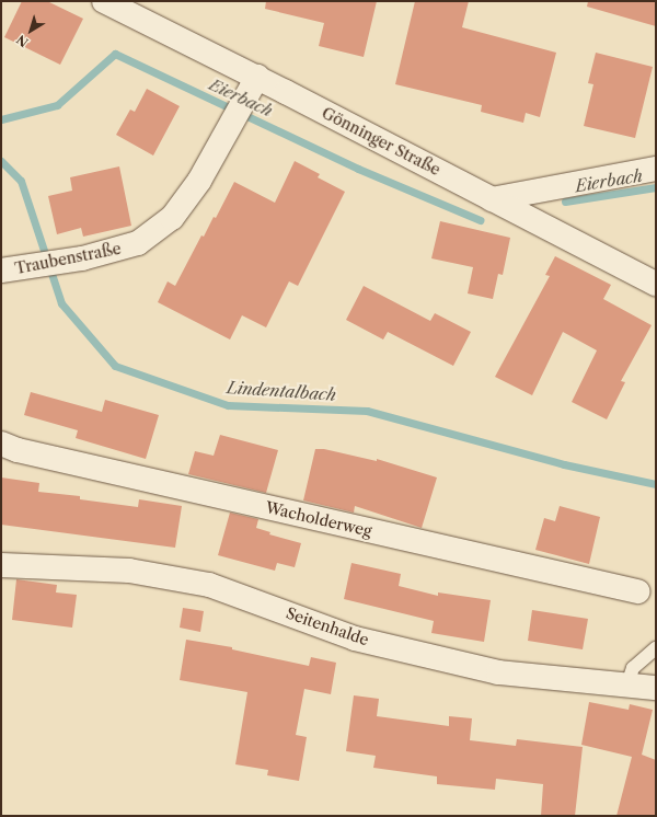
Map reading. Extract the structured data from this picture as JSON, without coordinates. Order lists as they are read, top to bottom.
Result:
{
  "streets": {
    "street": [
      "Gönninger Straße",
      "Traubenstraße",
      "Wacholderweg",
      "Seitenhalde"
    ]
  },
  "crossings": [
    ["Gönninger Straße", "Traubenstraße"]
  ],
  "water": ["Eierbach", "Lindentalbach"],
  "north": "bottom left"
}
